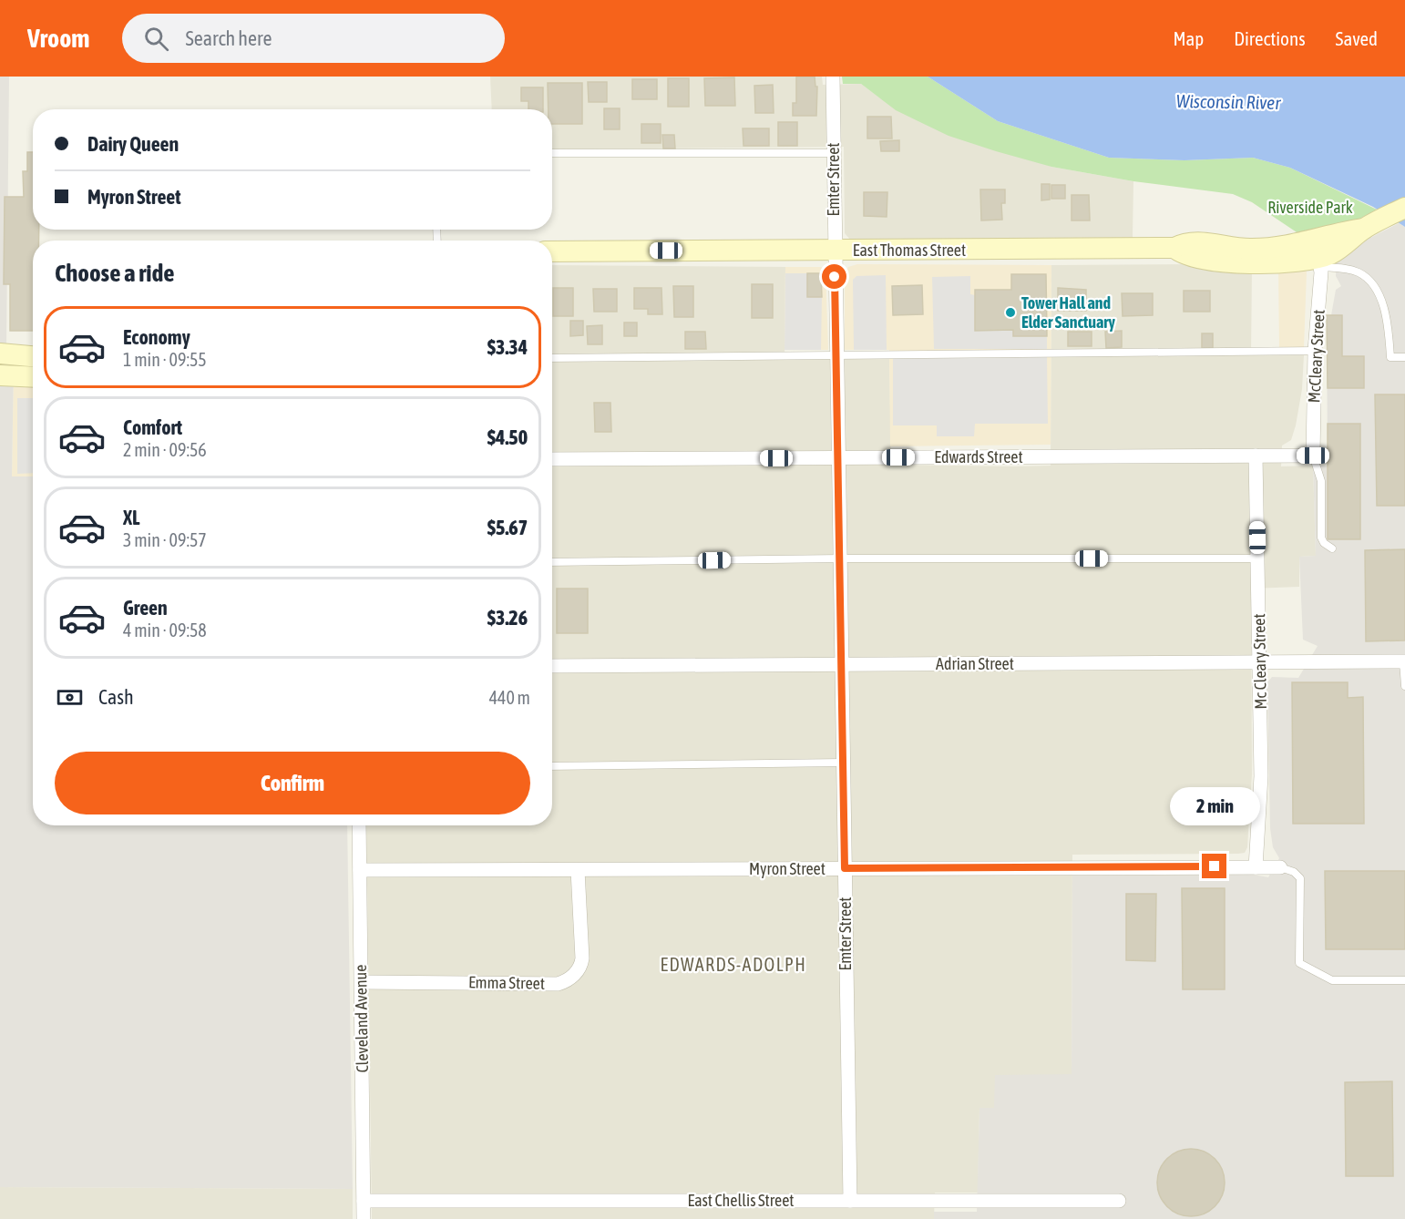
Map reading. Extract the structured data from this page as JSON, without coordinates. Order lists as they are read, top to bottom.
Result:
{
  "streets": {
    "main road": ["East Thomas Street"],
    "street": [
      "Emter Street",
      "McCleary Street",
      "Edwards Street",
      "Mc Cleary Street",
      "Adrian Street",
      "Myron Street",
      "Emma Street",
      "Cleveland Avenue",
      "East Chellis Street"
    ]
  },
  "crossings": [
    ["Emter Street", "East Thomas Street"],
    ["Emter Street", "Edwards Street"],
    ["Emter Street", "Adrian Street"],
    ["Emter Street", "Myron Street"],
    ["Emter Street", "East Chellis Street"],
    ["East Thomas Street", "McCleary Street"],
    ["McCleary Street", "Edwards Street"],
    ["Edwards Street", "Mc Cleary Street"],
    ["Mc Cleary Street", "Adrian Street"],
    ["Mc Cleary Street", "Myron Street"],
    ["Myron Street", "Emma Street"],
    ["Myron Street", "Cleveland Avenue"],
    ["Emma Street", "Cleveland Avenue"],
    ["Cleveland Avenue", "East Chellis Street"]
  ],
  "districts": ["EDWARDS-ADOLPH"],
  "water": ["Wisconsin River"],
  "parks": ["Riverside Park"],
  "places": ["Tower Hall and Elder Sanctuary"],
  "page": {
    "header": "Vroom",
    "search": "Search here",
    "nav": ["Map", "Directions", "Saved"],
    "banner": ["Dairy Queen", "Myron Street"],
    "heading": "Choose a ride",
    "list": [
      {
        "name": "Economy",
        "note": "1 min · 09:55",
        "value": "$3.34"
      },
      {
        "name": "Comfort",
        "note": "2 min · 09:56",
        "value": "$4.50"
      },
      {
        "name": "XL",
        "note": "3 min · 09:57",
        "value": "$5.67"
      },
      {
        "name": "Green",
        "note": "4 min · 09:58",
        "value": "$3.26"
      }
    ],
    "pay": ["Cash", "440 m"],
    "buttons": "Confirm",
    "bubble": "2 min"
  }
}
